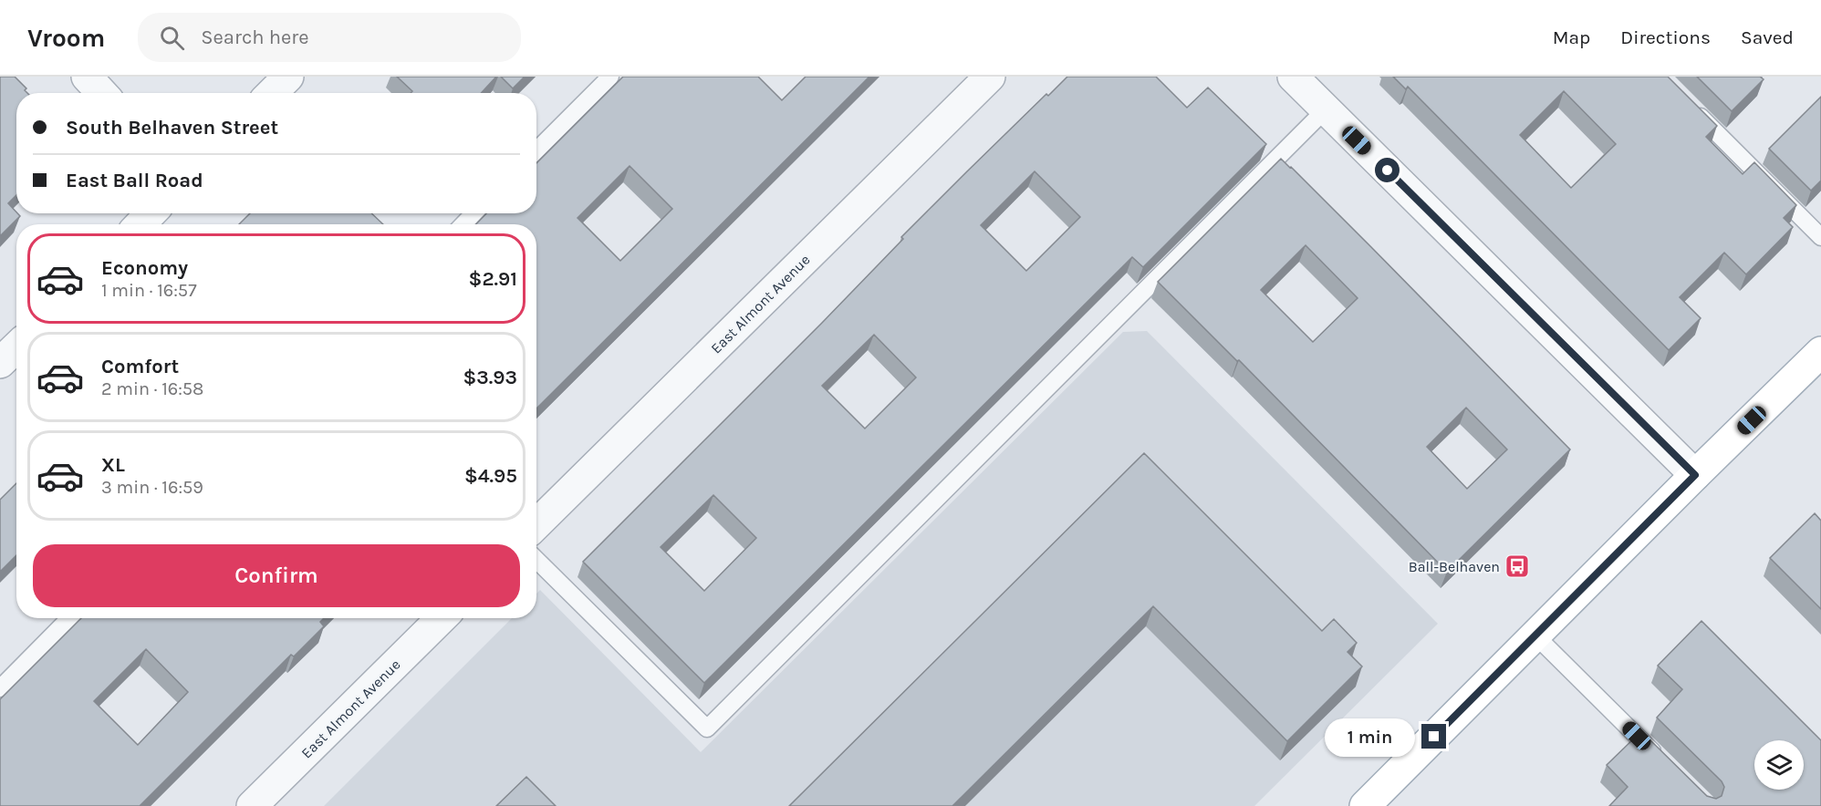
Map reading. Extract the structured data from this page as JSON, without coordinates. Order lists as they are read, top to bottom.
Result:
{
  "streets": {
    "street": ["East Almont Avenue"]
  },
  "places": {
    "bus stop": ["Ball-Belhaven"]
  },
  "page": {
    "header": "Vroom",
    "search": "Search here",
    "nav": ["Map", "Directions", "Saved"],
    "banner": ["South Belhaven Street", "East Ball Road"],
    "list": [
      {
        "name": "Economy",
        "note": "1 min · 16:57",
        "value": "$2.91"
      },
      {
        "name": "Comfort",
        "note": "2 min · 16:58",
        "value": "$3.93"
      },
      {
        "name": "XL",
        "note": "3 min · 16:59",
        "value": "$4.95"
      }
    ],
    "buttons": "Confirm",
    "bubble": "1 min"
  }
}
